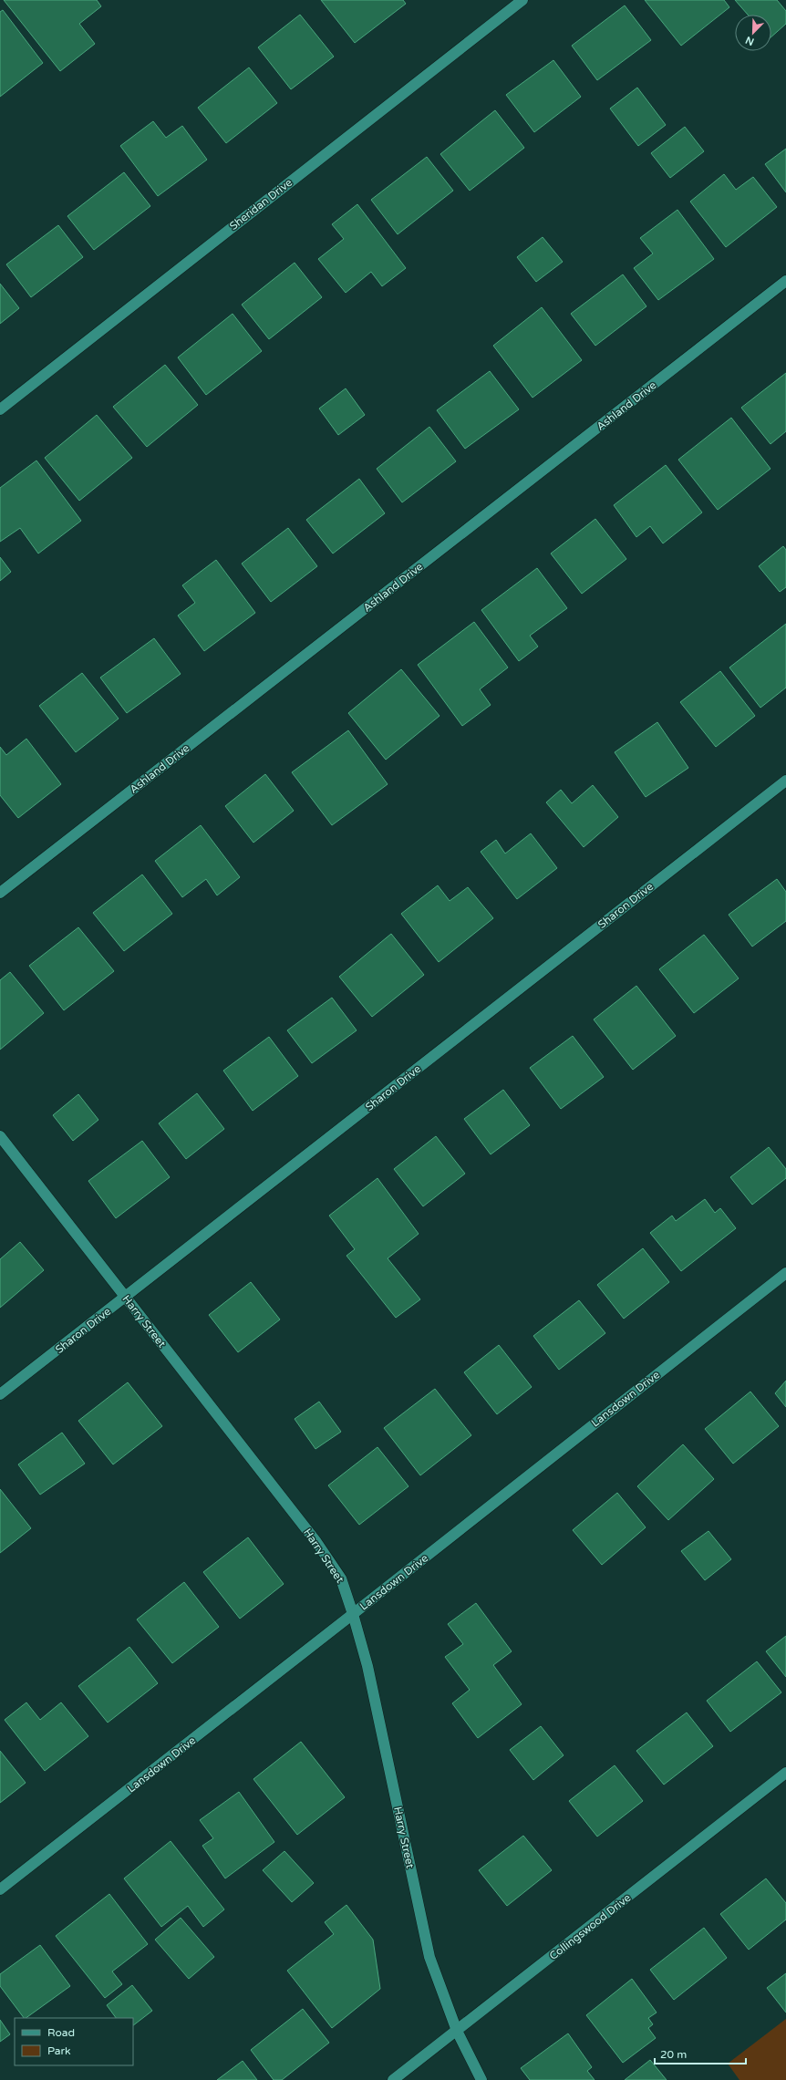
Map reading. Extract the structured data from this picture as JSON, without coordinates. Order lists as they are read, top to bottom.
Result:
{
  "streets": {
    "street": [
      "Sheridan Drive",
      "Ashland Drive",
      "Sharon Drive",
      "Harry Street",
      "Lansdown Drive",
      "Collingswood Drive"
    ]
  },
  "crossings": [
    ["Sharon Drive", "Harry Street"],
    ["Harry Street", "Lansdown Drive"],
    ["Harry Street", "Collingswood Drive"]
  ],
  "legend": ["Road", "Park"],
  "scale_bar": "20 m",
  "north": "bottom left"
}
